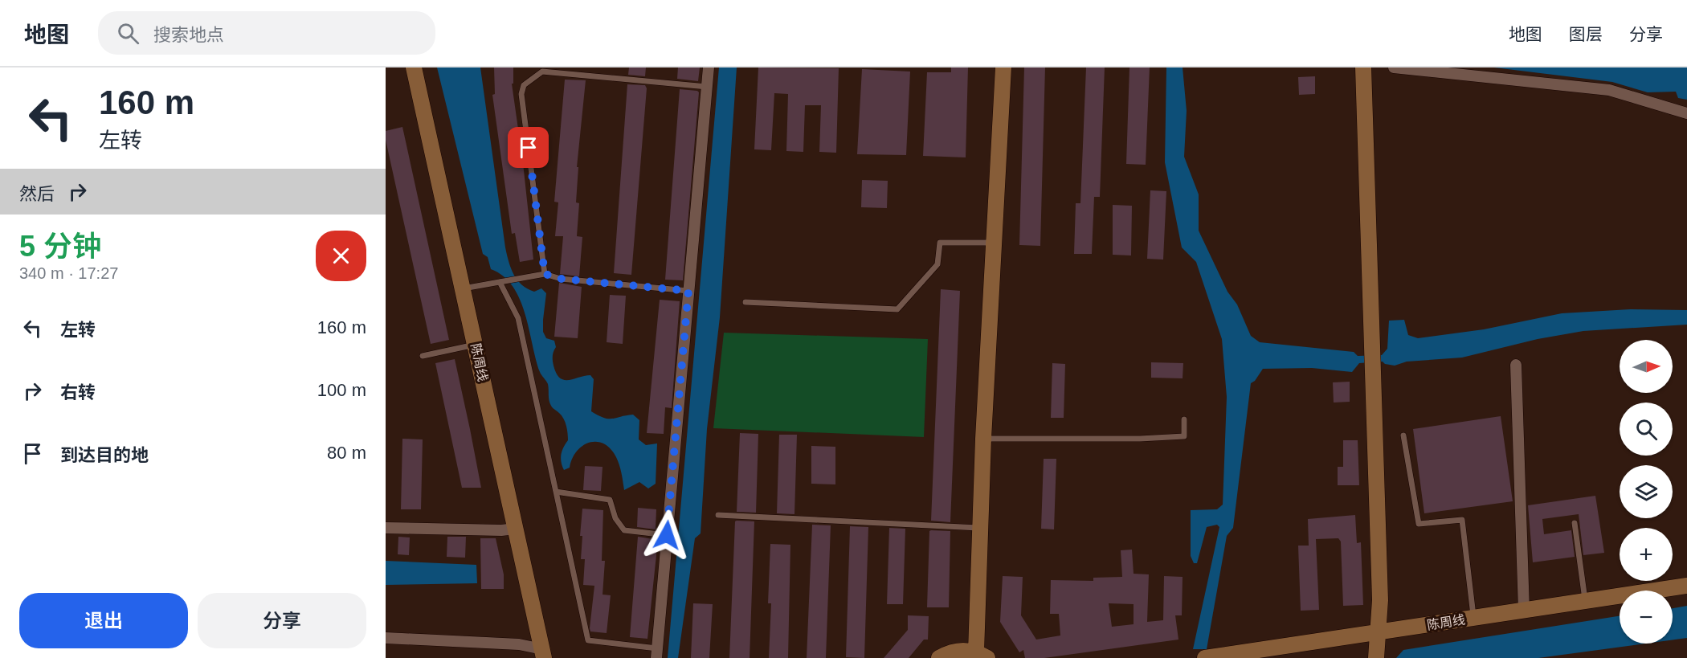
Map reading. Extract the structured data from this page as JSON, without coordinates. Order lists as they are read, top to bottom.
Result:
{
  "streets": {
    "street": ["陈周线"]
  },
  "north": "right",
  "page": {
    "header": "地图",
    "search": "搜索地点",
    "nav": ["地图", "图层", "分享"],
    "turn": ["160 m", "左转"],
    "then": "然后",
    "heading": ["5 分钟", "340 m · 17:27"],
    "list": [
      {
        "name": "左转",
        "value": "160 m"
      },
      {
        "name": "右转",
        "value": "100 m"
      },
      {
        "name": "到达目的地",
        "value": "80 m"
      }
    ],
    "map_buttons": ["+", "−"],
    "buttons": ["退出", "分享"]
  }
}
